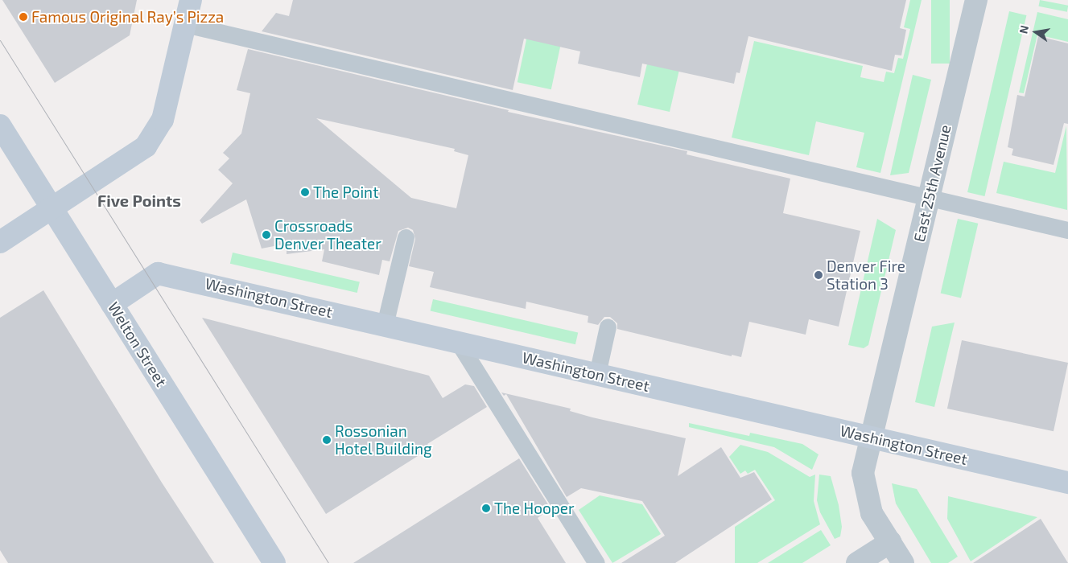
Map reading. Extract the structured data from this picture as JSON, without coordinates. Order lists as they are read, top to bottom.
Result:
{
  "streets": {
    "street": ["East 25th Avenue", "Washington Street", "Welton Street"]
  },
  "crossings": [
    ["East 25th Avenue", "Washington Street"],
    ["Washington Street", "Welton Street"]
  ],
  "districts": ["Five Points"],
  "places": [
    "Famous Original Ray’s Pizza",
    "The Point",
    "Crossroads Denver Theater",
    "Denver Fire Station 3",
    "Rossonian Hotel Building",
    "The Hooper"
  ],
  "north": "left"
}
